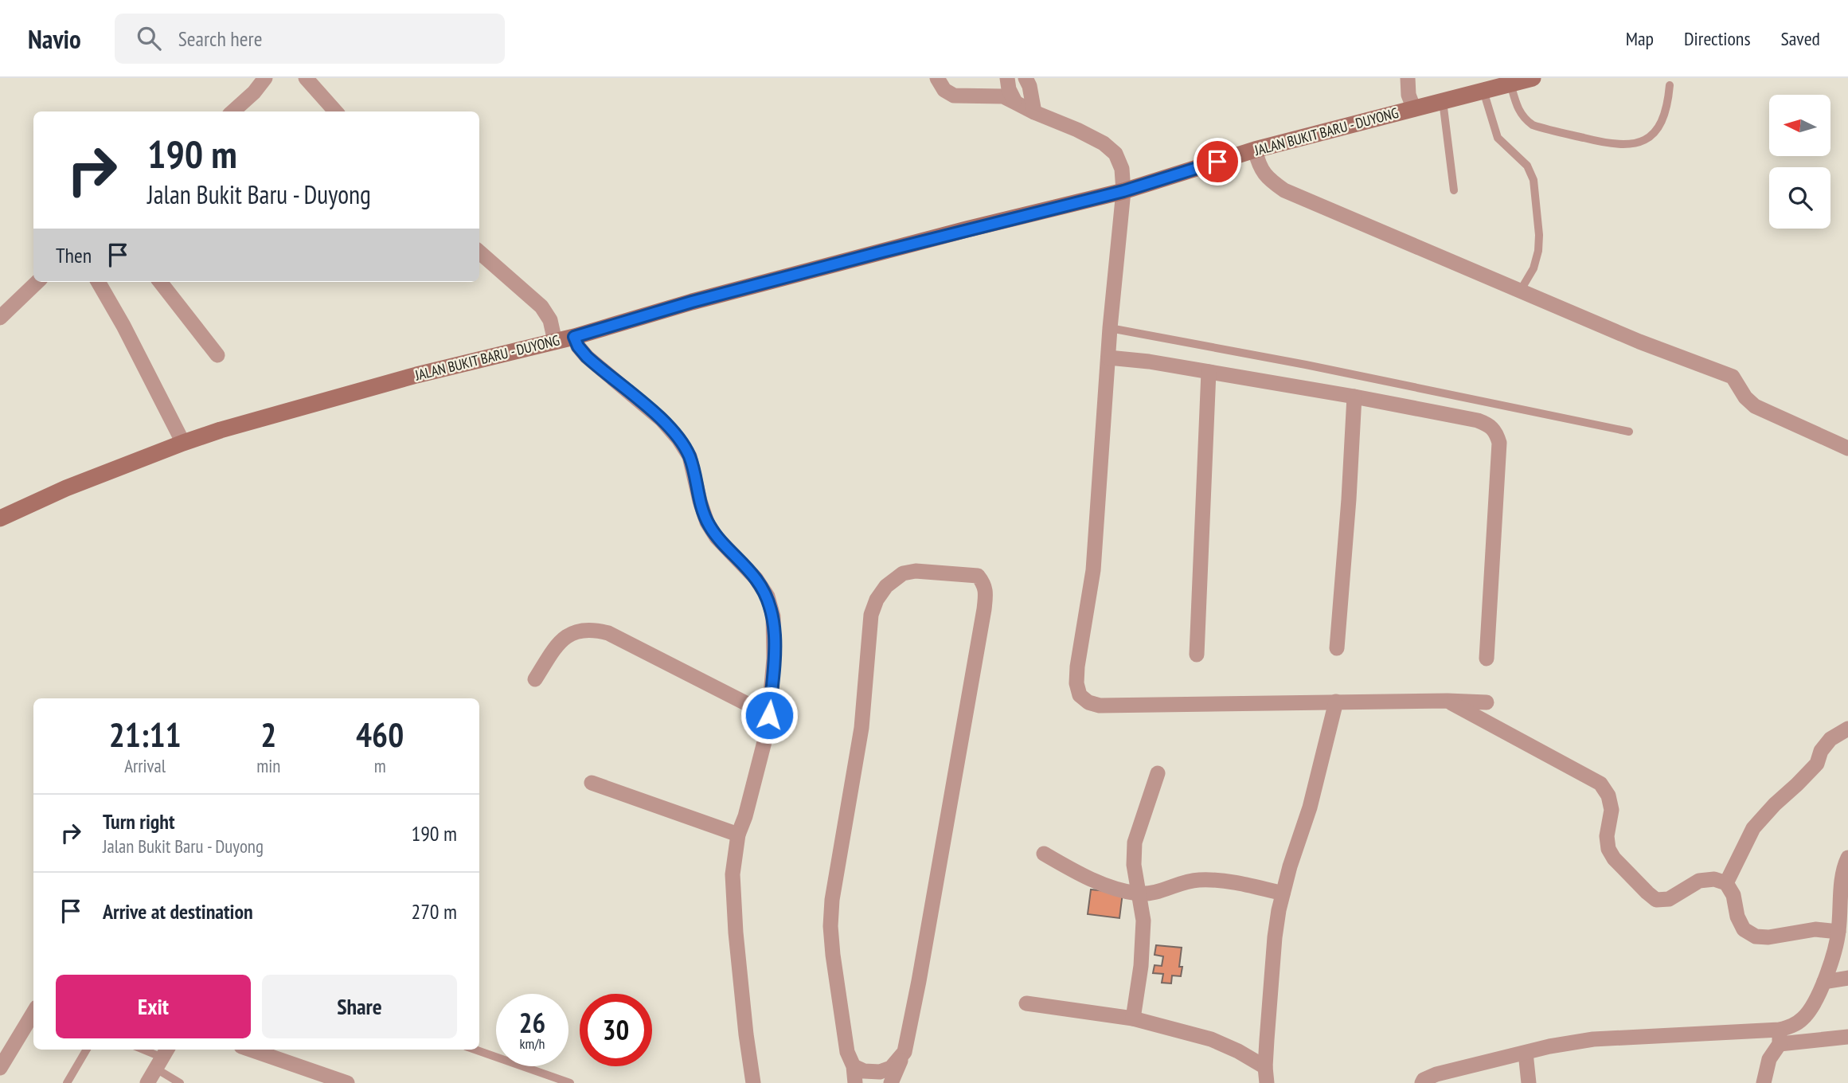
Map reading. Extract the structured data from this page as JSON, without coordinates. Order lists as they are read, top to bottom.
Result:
{
  "streets": {
    "main road": ["JALAN BUKIT BARU - DUYONG"]
  },
  "north": "left",
  "page": {
    "header": "Navio",
    "search": "Search here",
    "nav": ["Map", "Directions", "Saved"],
    "turn": ["190 m", "Jalan Bukit Baru - Duyong"],
    "then": "Then",
    "eta": [
      "21:11",
      "Arrival",
      "2",
      "min",
      "460",
      "m"
    ],
    "list": [
      {
        "name": "Turn right",
        "note": "Jalan Bukit Baru - Duyong",
        "value": "190 m"
      },
      {
        "name": "Arrive at destination",
        "value": "270 m"
      }
    ],
    "buttons": ["Exit", "Share"],
    "speed": "26 km/h",
    "limit": "30"
  }
}
